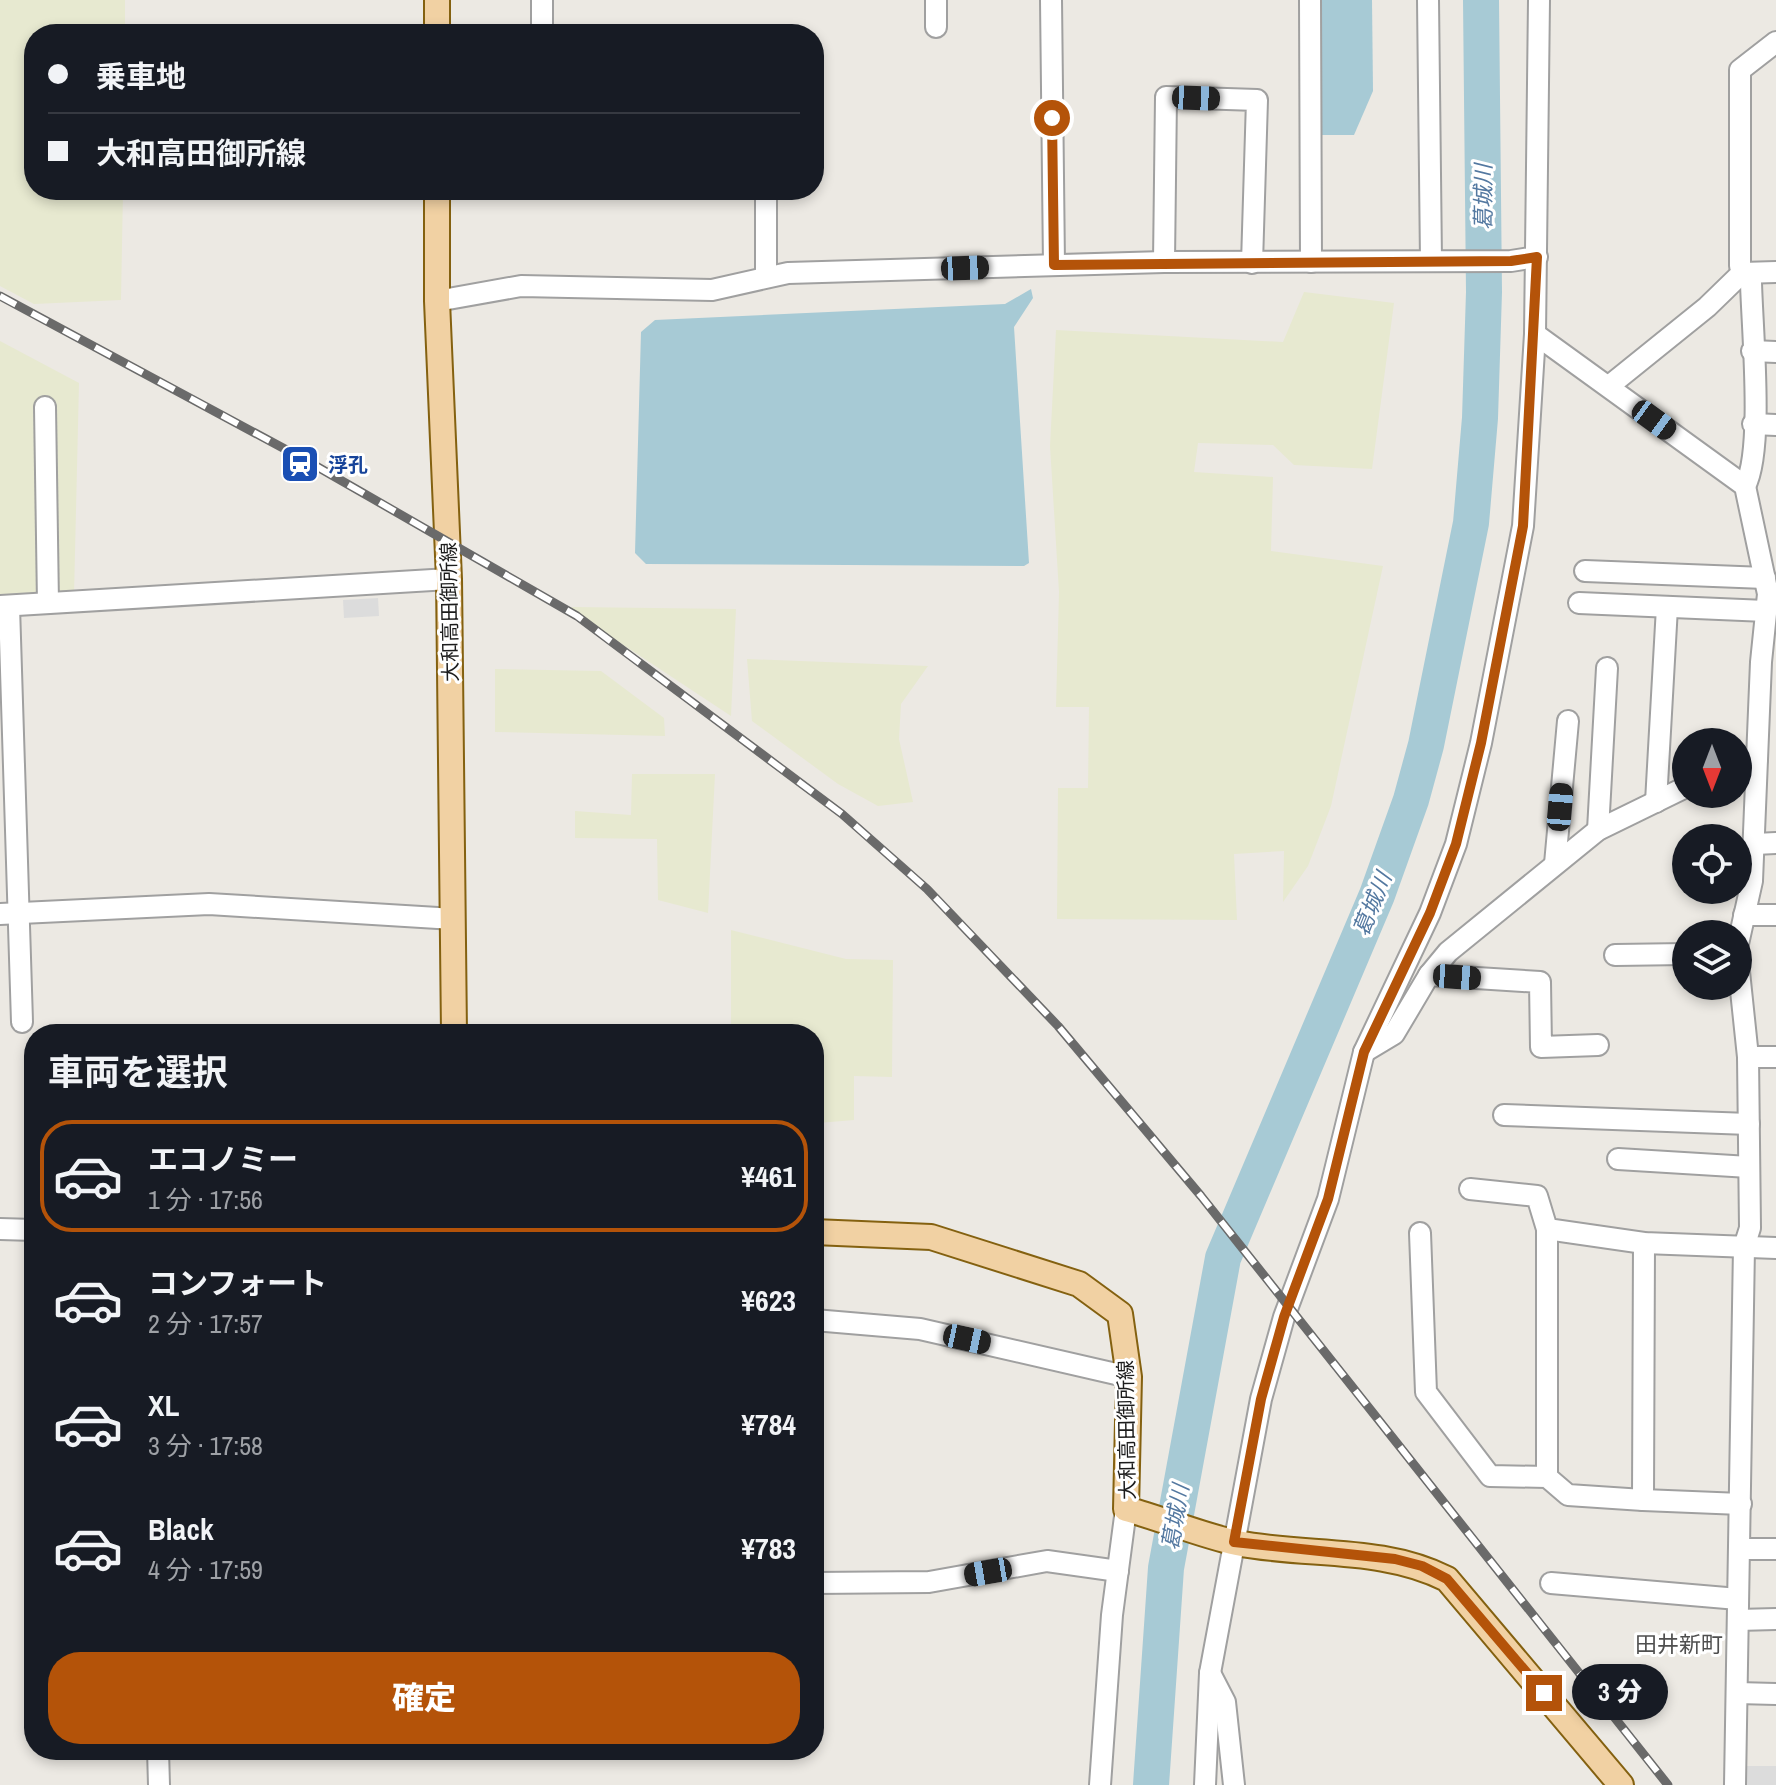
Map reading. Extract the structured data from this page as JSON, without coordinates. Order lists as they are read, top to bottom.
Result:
{
  "streets": {
    "main road": ["大和高田御所線"]
  },
  "districts": ["田井新町"],
  "water": ["葛城川"],
  "places": {
    "station": ["浮孔"]
  },
  "north": "bottom",
  "page": {
    "banner": ["乗車地", "大和高田御所線"],
    "heading": "車両を選択",
    "list": [
      {
        "name": "エコノミー",
        "note": "1 分 · 17:56",
        "value": "¥461"
      },
      {
        "name": "コンフォート",
        "note": "2 分 · 17:57",
        "value": "¥623"
      },
      {
        "name": "XL",
        "note": "3 分 · 17:58",
        "value": "¥784"
      },
      {
        "name": "Black",
        "note": "4 分 · 17:59",
        "value": "¥783"
      }
    ],
    "buttons": "確定",
    "bubble": "3 分"
  }
}
